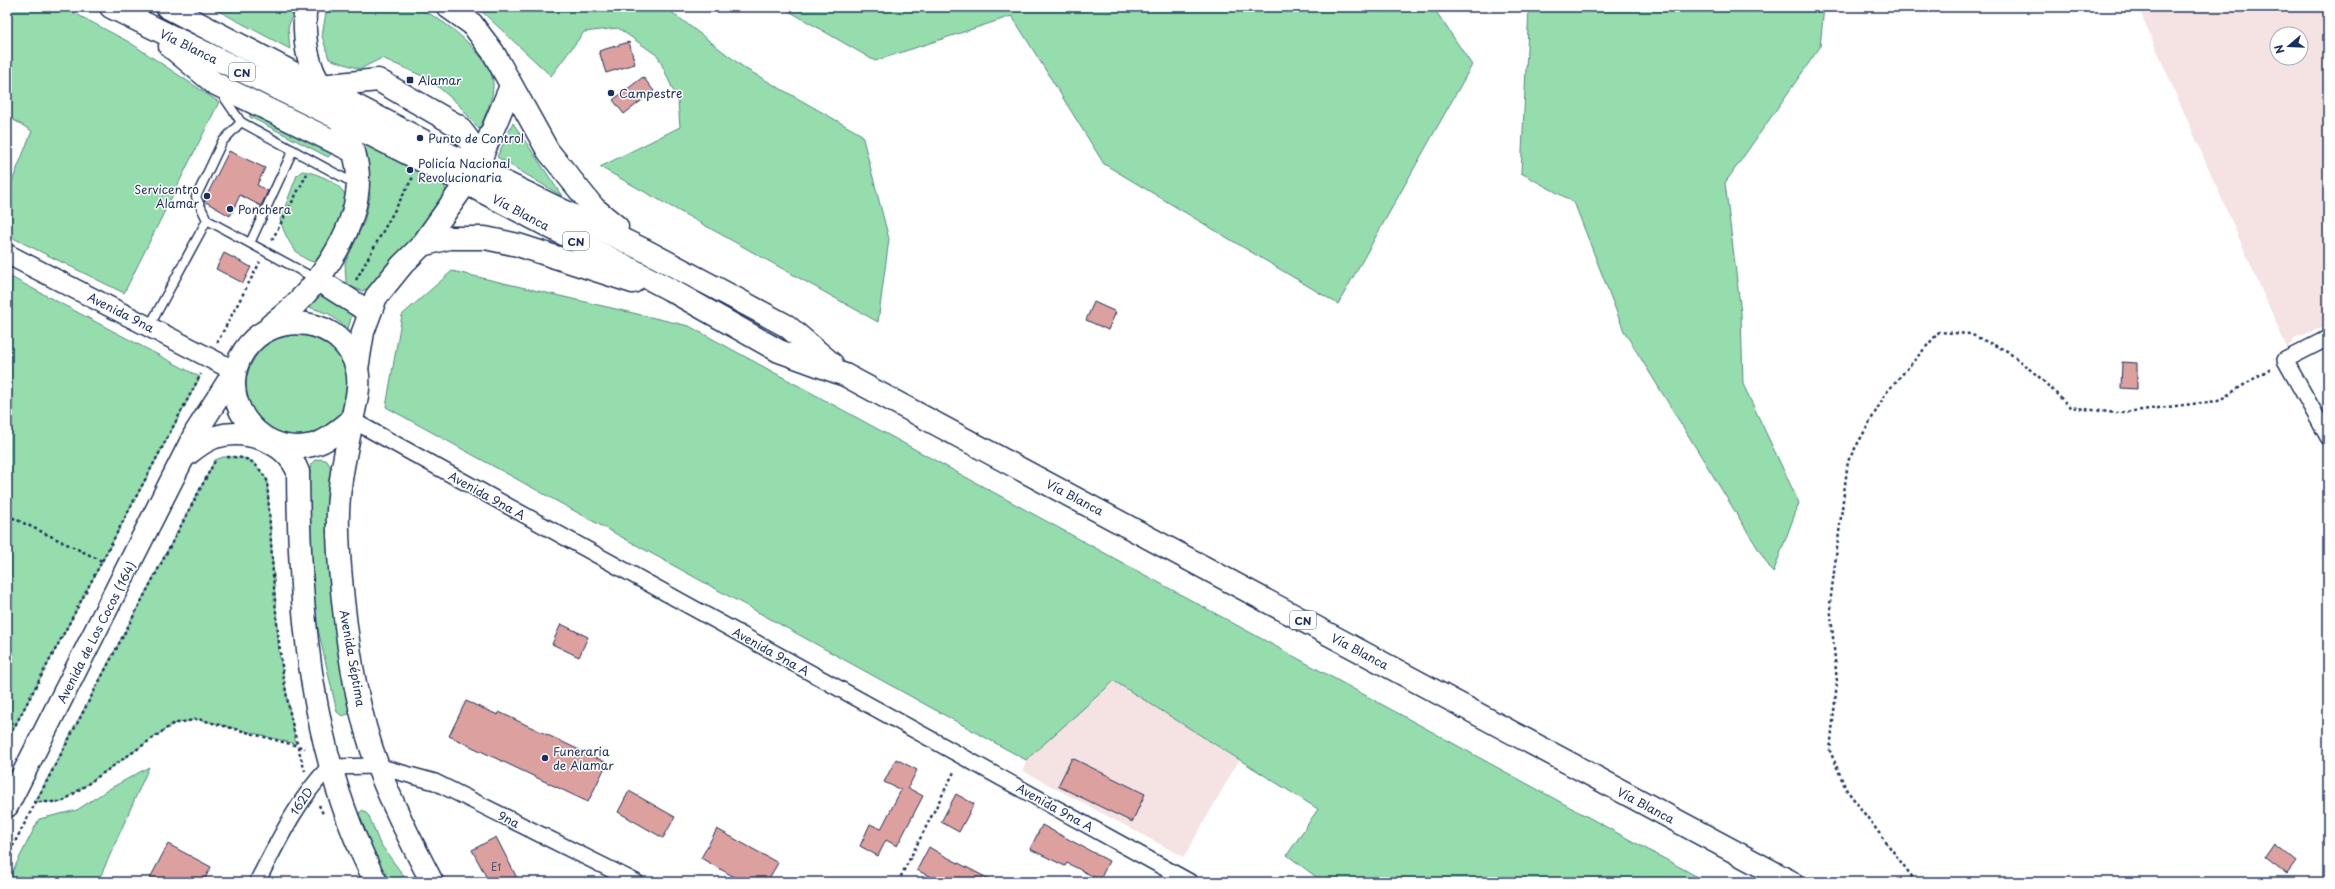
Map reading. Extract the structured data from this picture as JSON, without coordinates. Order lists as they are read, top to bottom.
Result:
{
  "streets": {
    "main road": [
      "Vía Blanca",
      "CN",
      "Avenida de Los Cocos (164)",
      "Avenida Séptima"
    ],
    "street": [
      "Avenida 9na",
      "Avenida 9na A",
      "162D",
      "9na"
    ]
  },
  "crossings": [
    ["Avenida 9na", "Avenida 9na A"],
    ["Avenida 9na", "Avenida de Los Cocos (164)"],
    ["Avenida 9na", "Avenida Séptima"],
    ["Avenida 9na A", "Avenida de Los Cocos (164)"],
    ["Avenida 9na A", "Avenida Séptima"],
    ["Avenida de Los Cocos (164)", "Avenida Séptima"],
    ["Avenida Séptima", "9na"]
  ],
  "places": {
    "transit": ["Alamar"],
    "other": [
      "Campestre",
      "Punto de Control",
      "Policía Nacional Revolucionaria",
      "Servicentro Alamar",
      "Ponchera",
      "Funeraria de Alamar"
    ]
  },
  "house_numbers": ["E1"],
  "north": "left"
}
